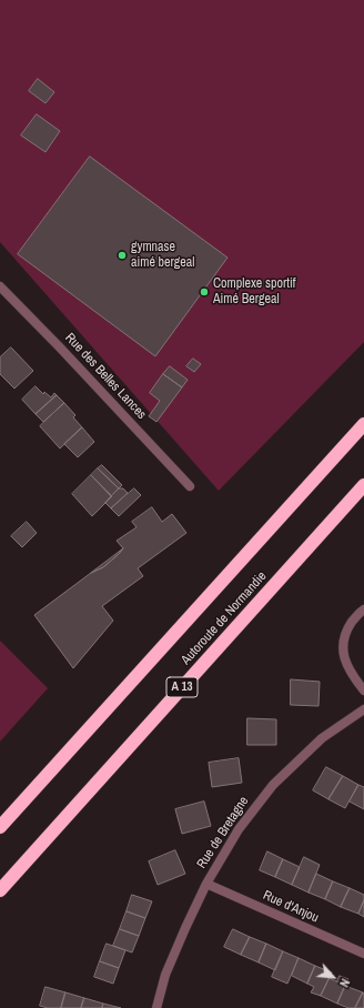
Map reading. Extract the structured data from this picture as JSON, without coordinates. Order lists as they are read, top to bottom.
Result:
{
  "streets": {
    "highway": ["Autoroute de Normandie", "A 13"],
    "street": ["Rue des Belles Lances", "Rue de Bretagne", "Rue d'Anjou"]
  },
  "crossings": [
    ["Rue de Bretagne", "Rue d'Anjou"]
  ],
  "places": ["gymnase aimé bergeal", "Complexe sportif Aimé Bergeal"],
  "north": "bottom right"
}
